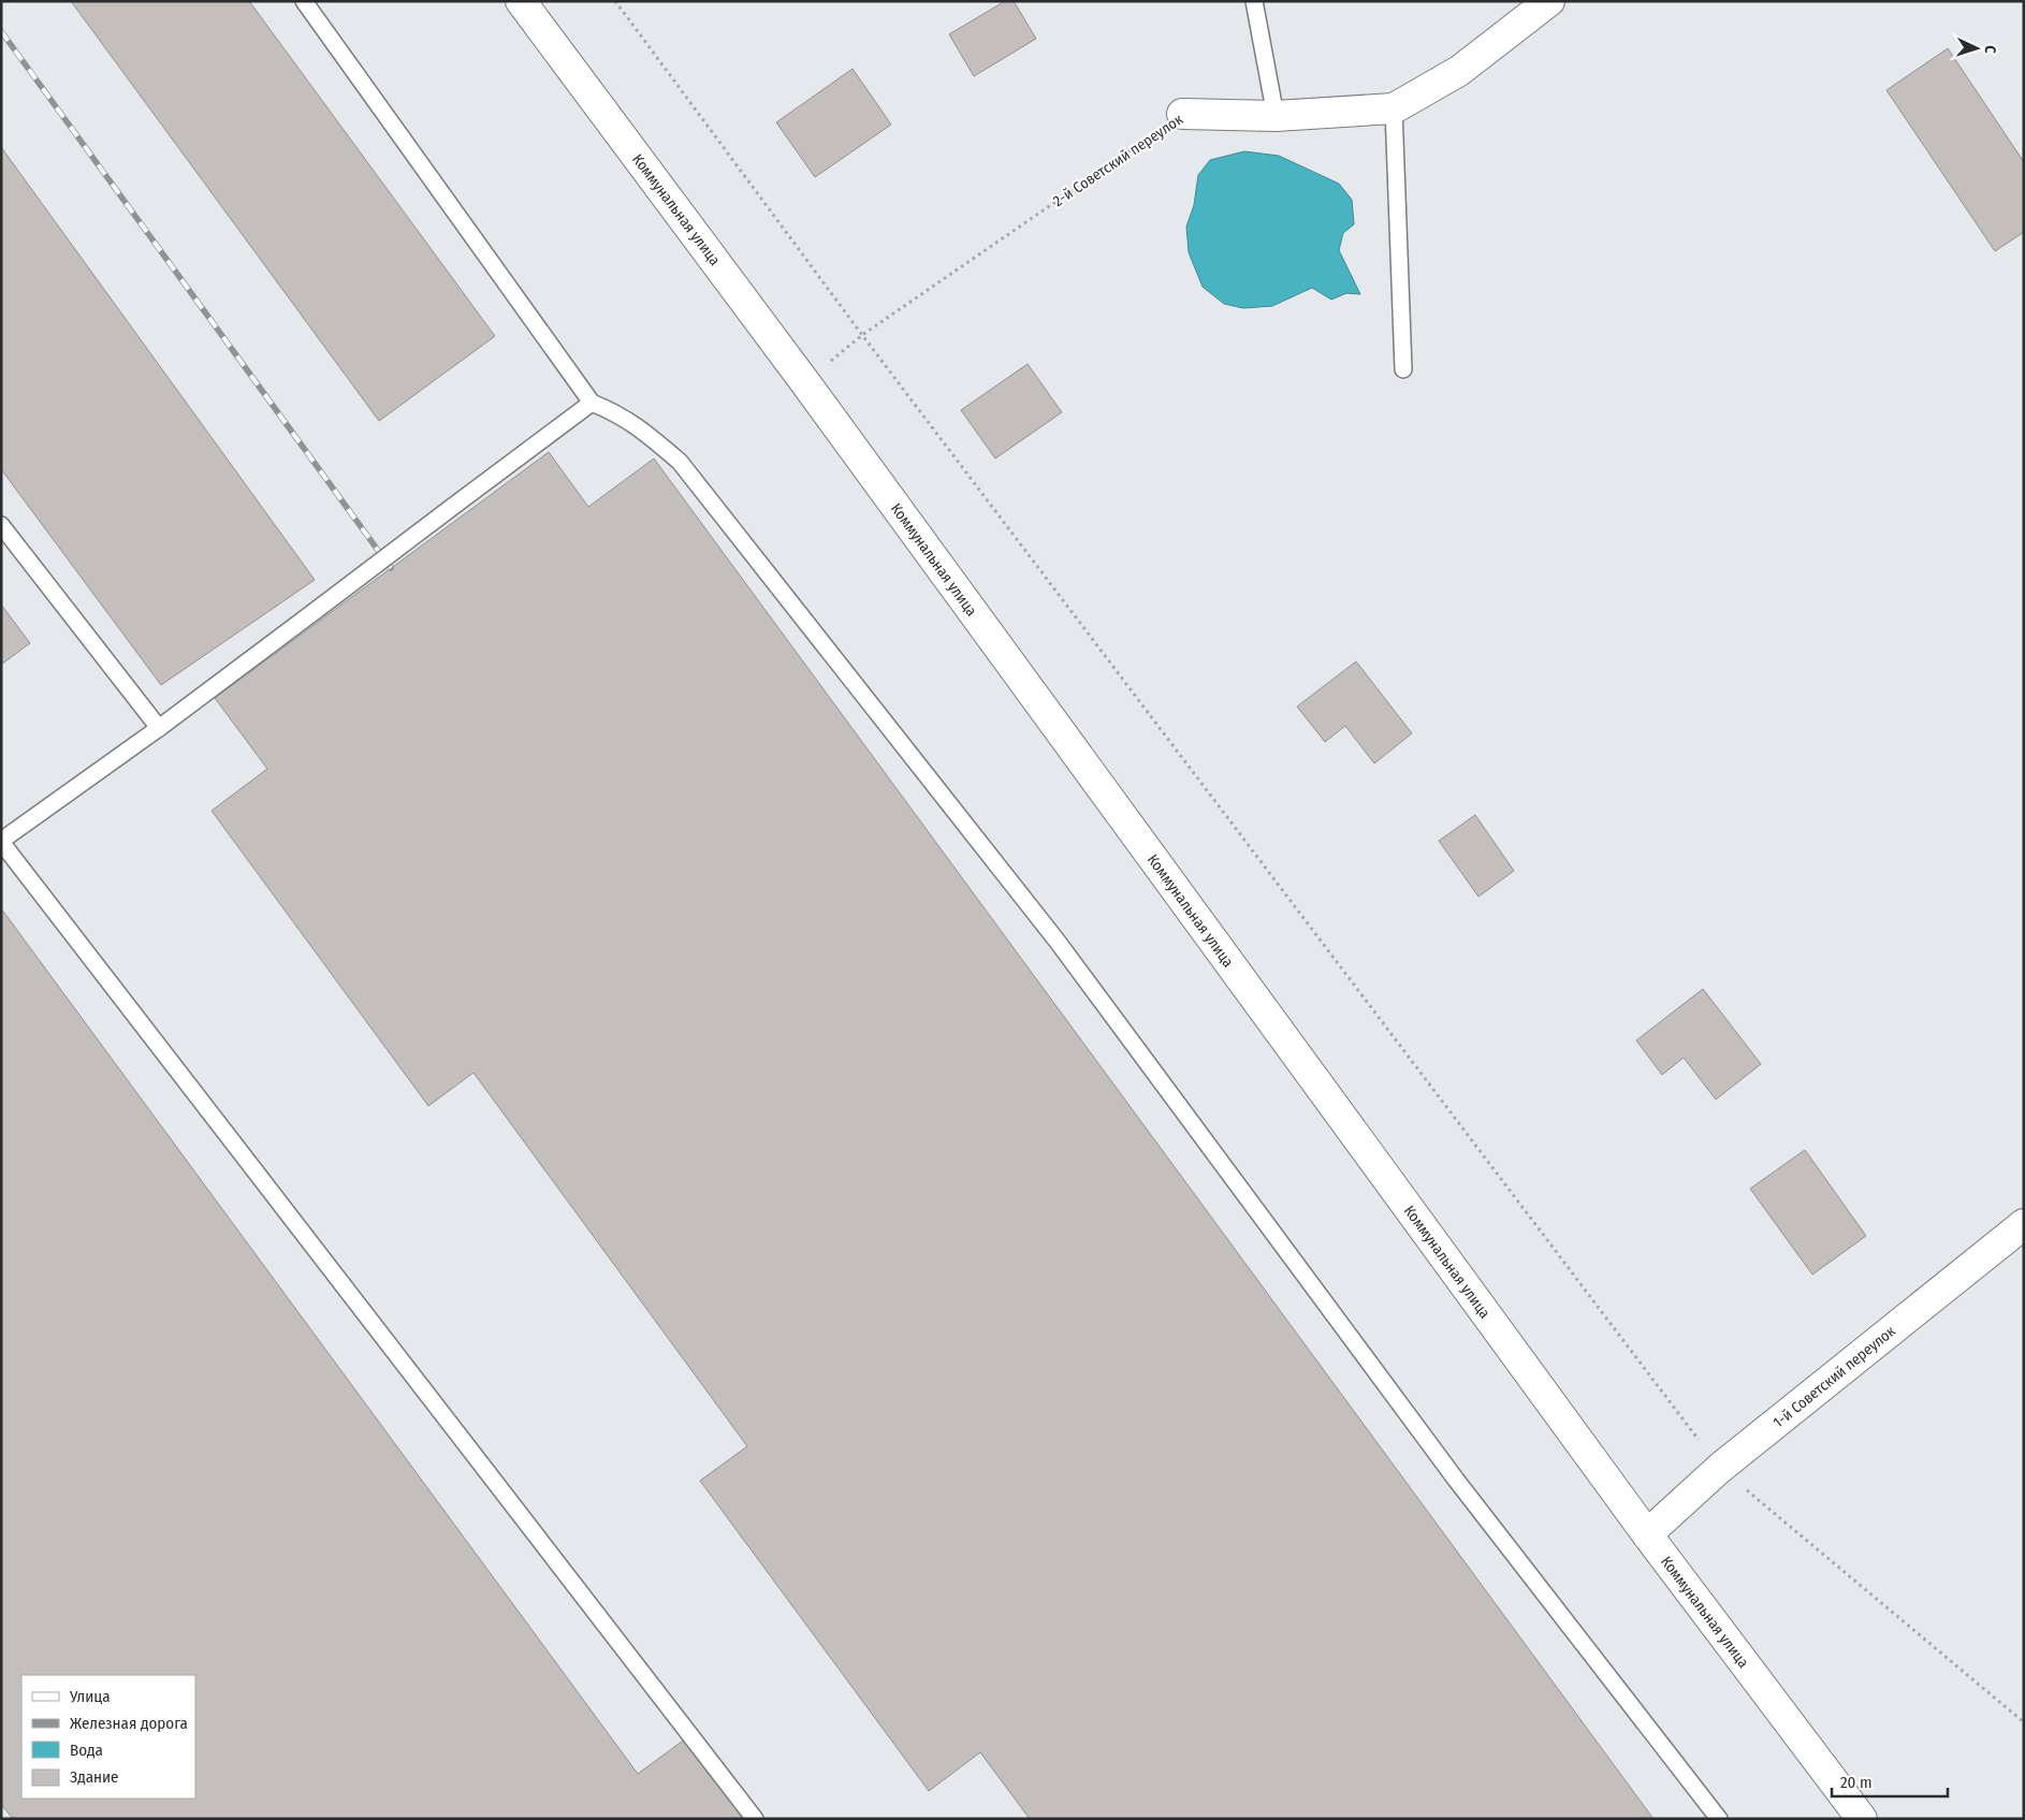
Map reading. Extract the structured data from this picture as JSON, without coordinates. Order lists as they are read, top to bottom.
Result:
{
  "streets": {
    "street": ["2-й Советский переулок", "Коммунальная улица", "1-й Советский переулок"]
  },
  "crossings": [
    ["2-й Советский переулок", "Коммунальная улица"],
    ["Коммунальная улица", "1-й Советский переулок"]
  ],
  "legend": [
    "Улица",
    "Железная дорога",
    "Вода",
    "Здание"
  ],
  "scale_bar": "20 m",
  "north": "right"
}
